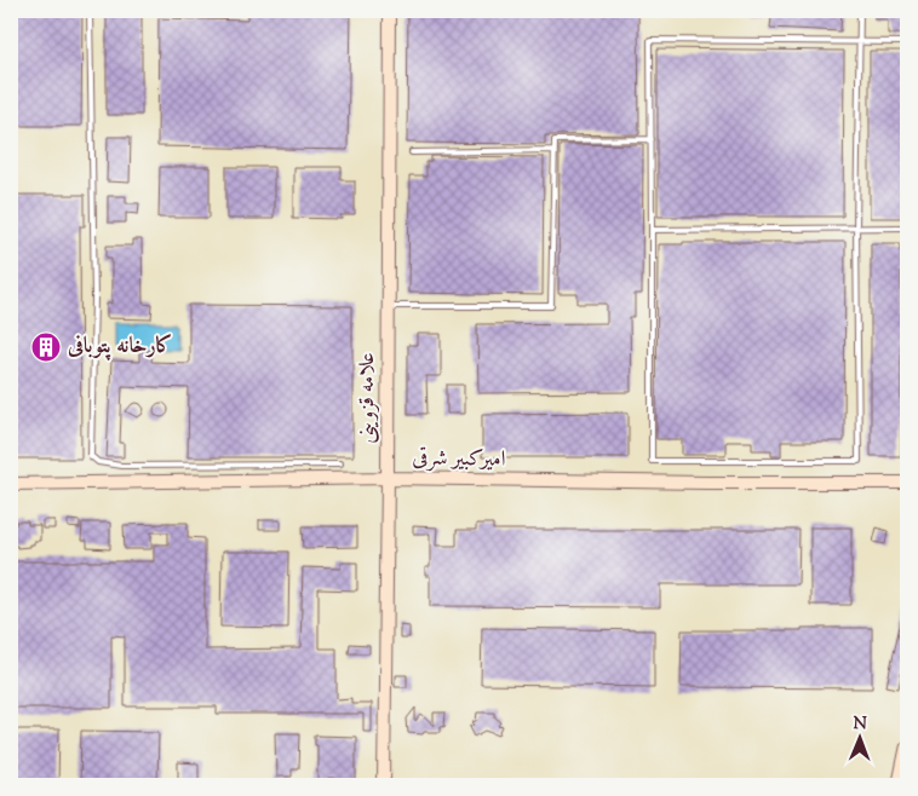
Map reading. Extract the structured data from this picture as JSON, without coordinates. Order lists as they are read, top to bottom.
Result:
{
  "streets": {
    "street": ["علامه قزوینی", "امیرکبیر شرقی"]
  },
  "crossings": [
    ["علامه قزوینی", "امیرکبیر شرقی"]
  ],
  "places": {
    "building": ["کارخانه پتوبافی"]
  },
  "north": "top"
}
